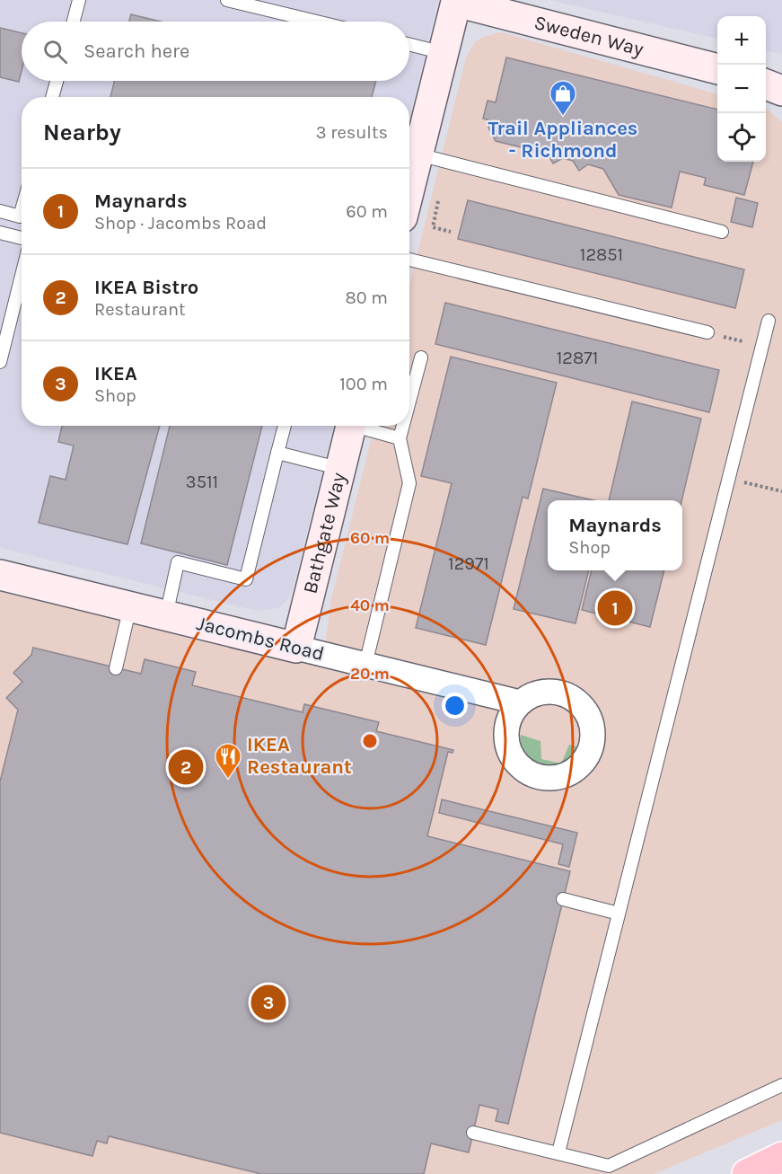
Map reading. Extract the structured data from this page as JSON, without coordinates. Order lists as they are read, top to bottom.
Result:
{
  "streets": {
    "street": ["Sweden Way", "Bathgate Way", "Jacombs Road"]
  },
  "crossings": [
    ["Bathgate Way", "Jacombs Road"]
  ],
  "places": {
    "shop": ["Trail Appliances - Richmond"],
    "restaurant": ["IKEA Restaurant"]
  },
  "house_numbers": [
    "12851",
    "12871",
    "3511",
    "12971"
  ],
  "page": {
    "map_buttons": ["+", "−"],
    "search": "Search here",
    "heading": ["Nearby", "3 results"],
    "list": [
      {
        "mark": "1",
        "name": "Maynards",
        "note": "Shop · Jacombs Road",
        "value": "60 m"
      },
      {
        "mark": "2",
        "name": "IKEA Bistro",
        "note": "Restaurant",
        "value": "80 m"
      },
      {
        "mark": "3",
        "name": "IKEA",
        "note": "Shop",
        "value": "100 m"
      }
    ],
    "popup": ["Maynards", "Shop"],
    "pins": ["1", "2", "3"]
  },
  "rings": ["60 m", "40 m", "20 m"]
}
